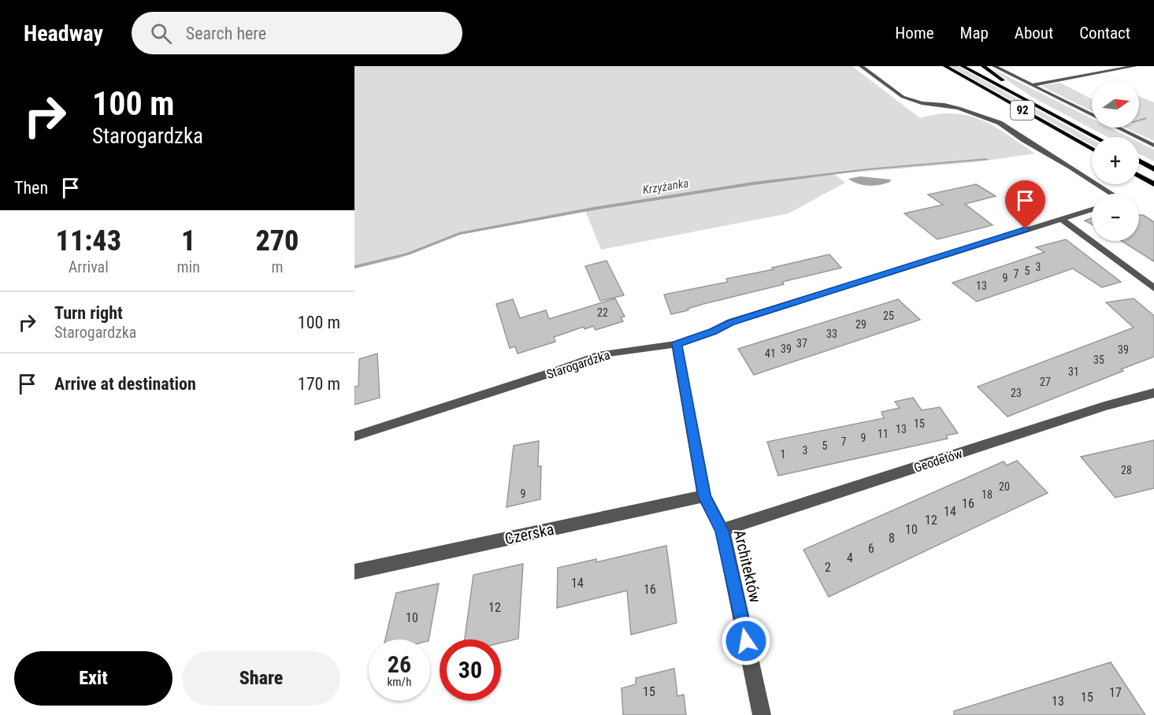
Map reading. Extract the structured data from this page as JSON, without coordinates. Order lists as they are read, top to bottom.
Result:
{
  "streets": {
    "main road": ["92"],
    "street": [
      "Starogardzka",
      "Geodetów",
      "Czerska",
      "Architektów"
    ]
  },
  "crossings": [
    ["Starogardzka", "Architektów"],
    ["Geodetów", "Architektów"],
    ["Czerska", "Architektów"]
  ],
  "water": ["Krzyżanka"],
  "house_numbers": [
    "3",
    "5",
    "7",
    "9",
    "13",
    "22",
    "25",
    "29",
    "33",
    "37",
    "39",
    "39",
    "41",
    "35",
    "31",
    "27",
    "23",
    "15",
    "13",
    "11",
    "9",
    "7",
    "5",
    "3",
    "1",
    "28",
    "20",
    "9",
    "18",
    "16",
    "14",
    "12",
    "10",
    "8",
    "6",
    "4",
    "2",
    "14",
    "16",
    "12",
    "10",
    "15",
    "17",
    "15",
    "13"
  ],
  "north": "right",
  "page": {
    "header": "Headway",
    "search": "Search here",
    "nav": [
      "Home",
      "Map",
      "About",
      "Contact"
    ],
    "turn": ["100 m", "Starogardzka"],
    "map_buttons": ["+", "−"],
    "then": "Then",
    "eta": [
      "11:43",
      "Arrival",
      "1",
      "min",
      "270",
      "m"
    ],
    "list": [
      {
        "name": "Turn right",
        "note": "Starogardzka",
        "value": "100 m"
      },
      {
        "name": "Arrive at destination",
        "value": "170 m"
      }
    ],
    "speed": "26 km/h",
    "limit": "30",
    "buttons": ["Exit", "Share"]
  }
}
